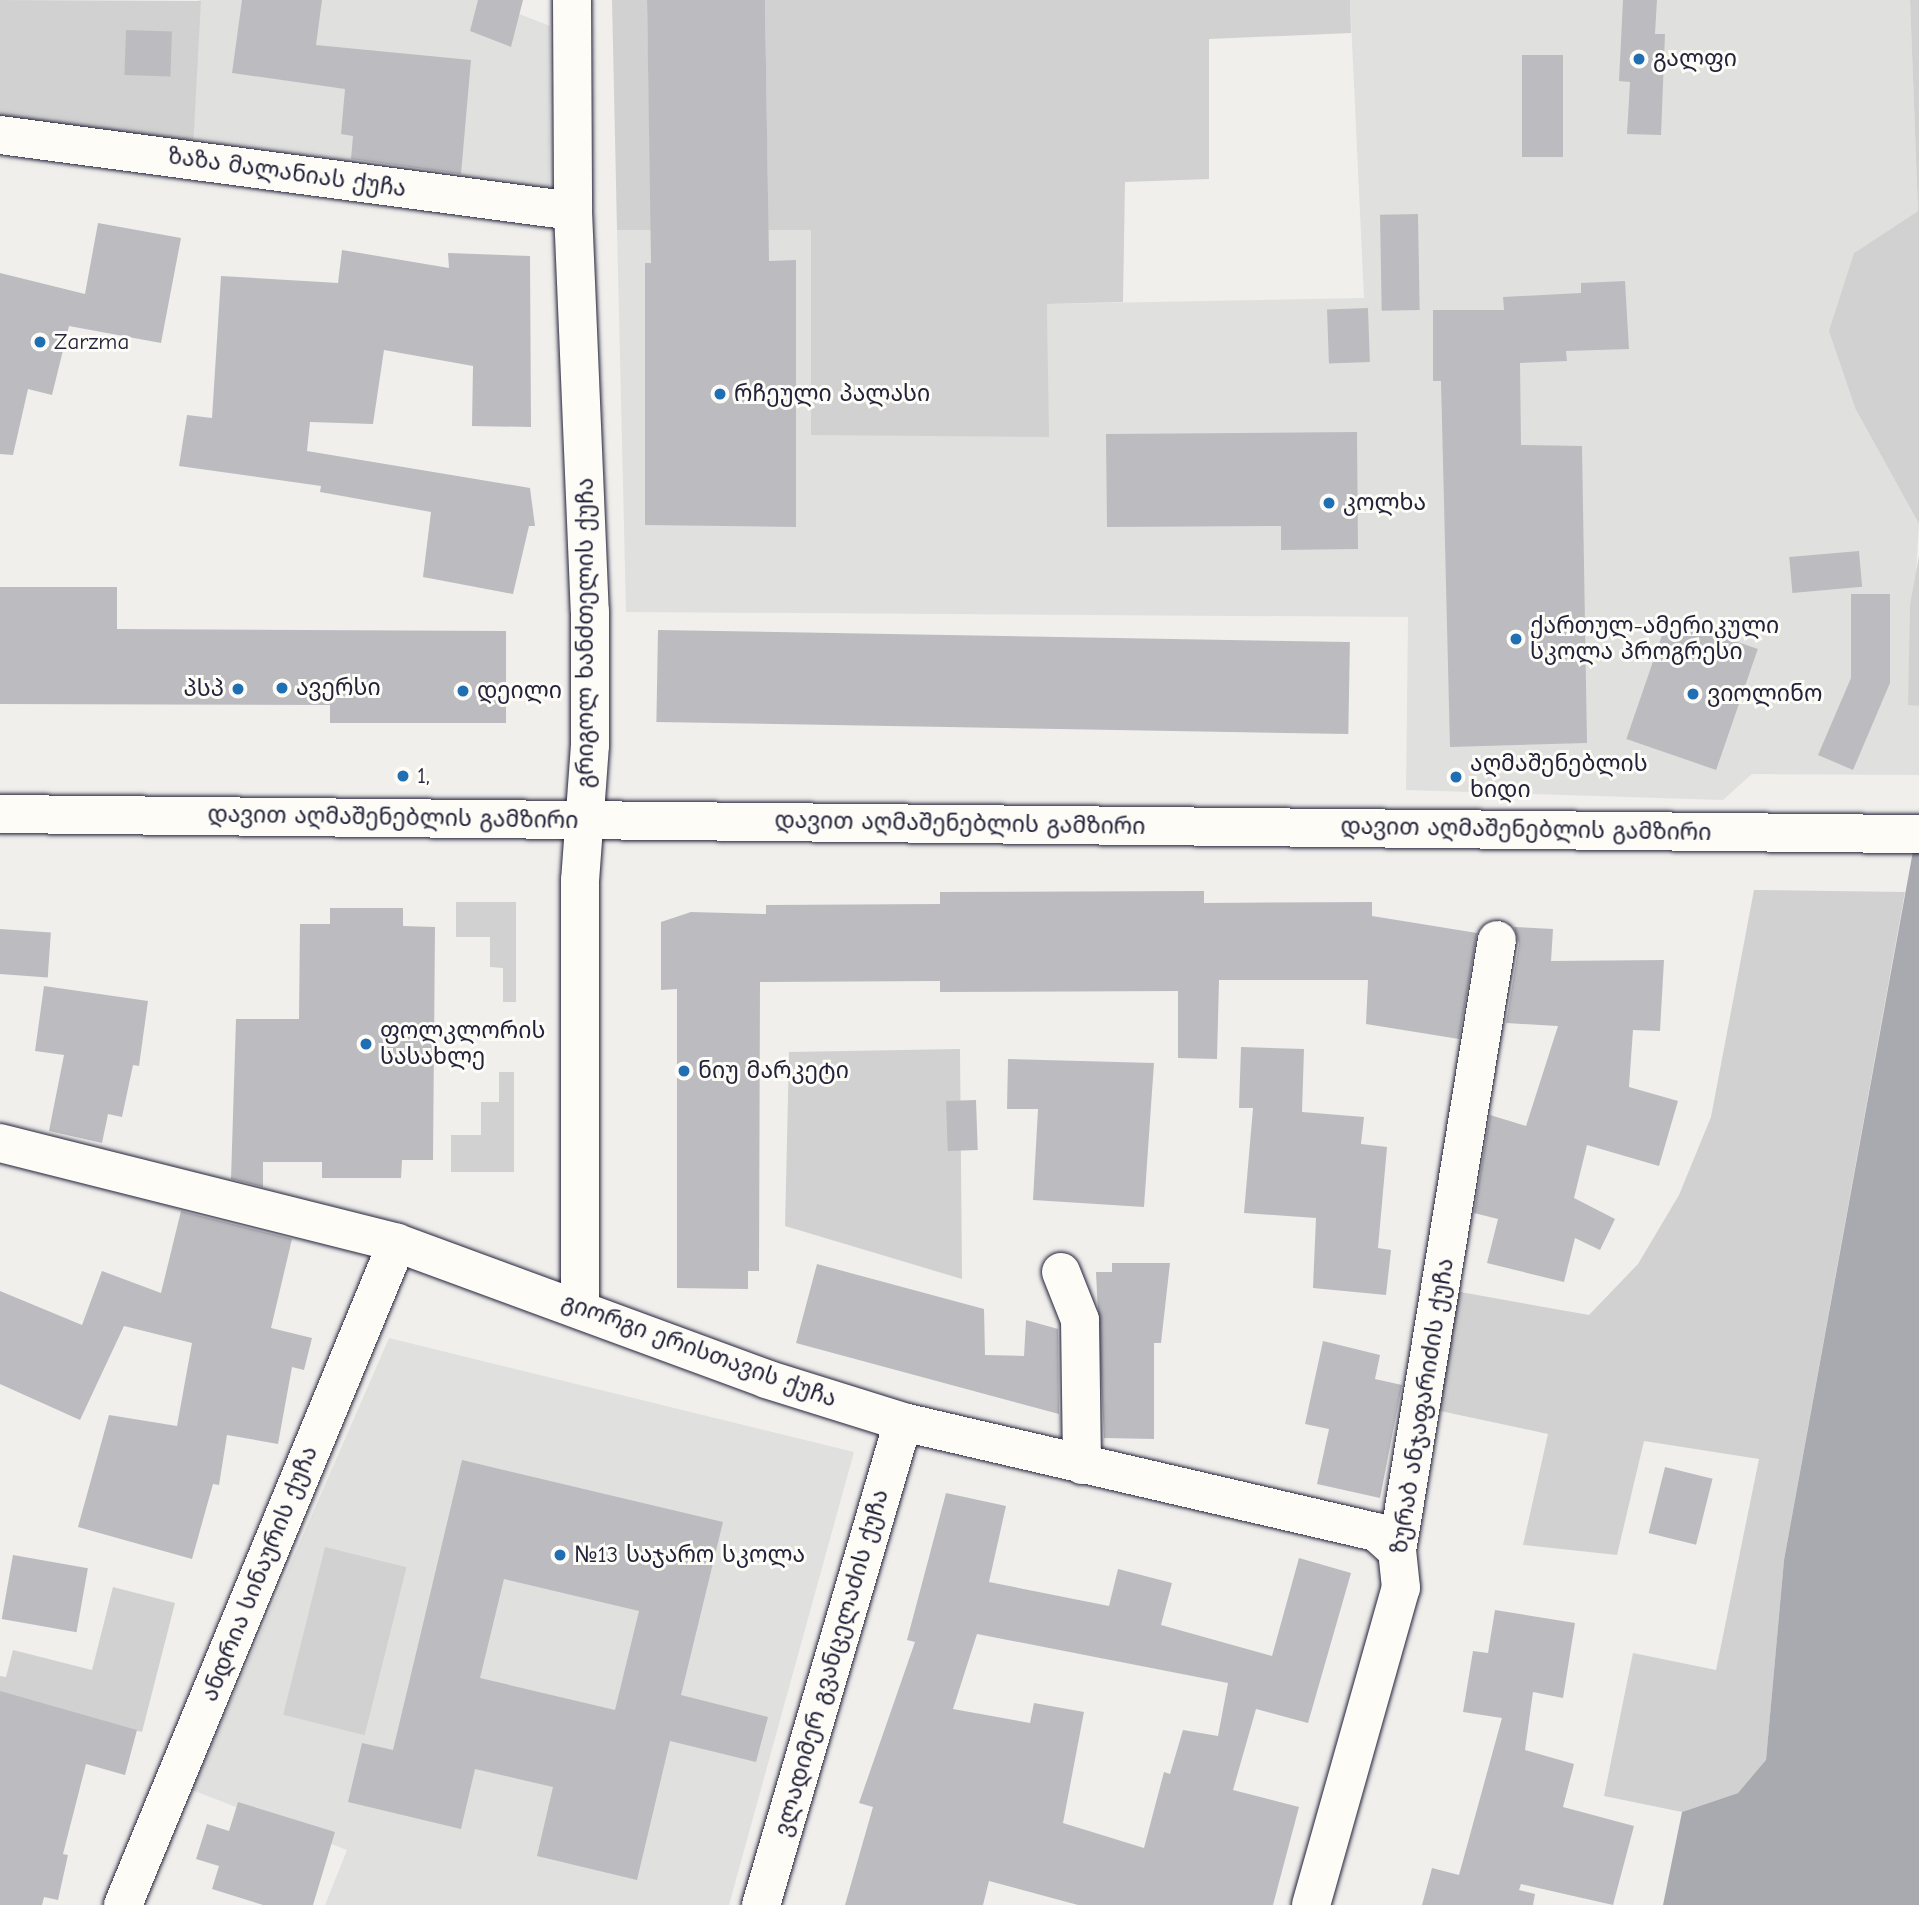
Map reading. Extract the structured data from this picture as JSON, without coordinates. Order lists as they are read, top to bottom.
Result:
{
  "streets": {
    "street": [
      "ზაზა მალანიას ქუჩა",
      "გრიგოლ ხანძთელის ქუჩა",
      "დავით აღმაშენებლის გამზირი",
      "გიორგი ერისთავის ქუჩა",
      "ზურაბ ანჯაფარიძის ქუჩა",
      "ანდრია სინაურის ქუჩა",
      "ვლადიმერ გვანცელაძის ქუჩა"
    ]
  },
  "crossings": [
    ["ზაზა მალანიას ქუჩა", "გრიგოლ ხანძთელის ქუჩა"],
    ["გრიგოლ ხანძთელის ქუჩა", "დავით აღმაშენებლის გამზირი"],
    ["გრიგოლ ხანძთელის ქუჩა", "გიორგი ერისთავის ქუჩა"],
    ["გიორგი ერისთავის ქუჩა", "ზურაბ ანჯაფარიძის ქუჩა"],
    ["გიორგი ერისთავის ქუჩა", "ანდრია სინაურის ქუჩა"],
    ["გიორგი ერისთავის ქუჩა", "ვლადიმერ გვანცელაძის ქუჩა"]
  ],
  "places": [
    "გალფი",
    "Zarzma",
    "რჩეული პალასი",
    "კოლხა",
    "ქართულ-ამერიკული სკოლა პროგრესი",
    "ავერსი",
    "პსპ",
    "დეილი",
    "ვიოლინო",
    "1,",
    "აღმაშენებლის ხიდი",
    "ფოლკლორის სასახლე",
    "ნიუ მარკეტი",
    "№13 საჯარო სკოლა"
  ]
}
